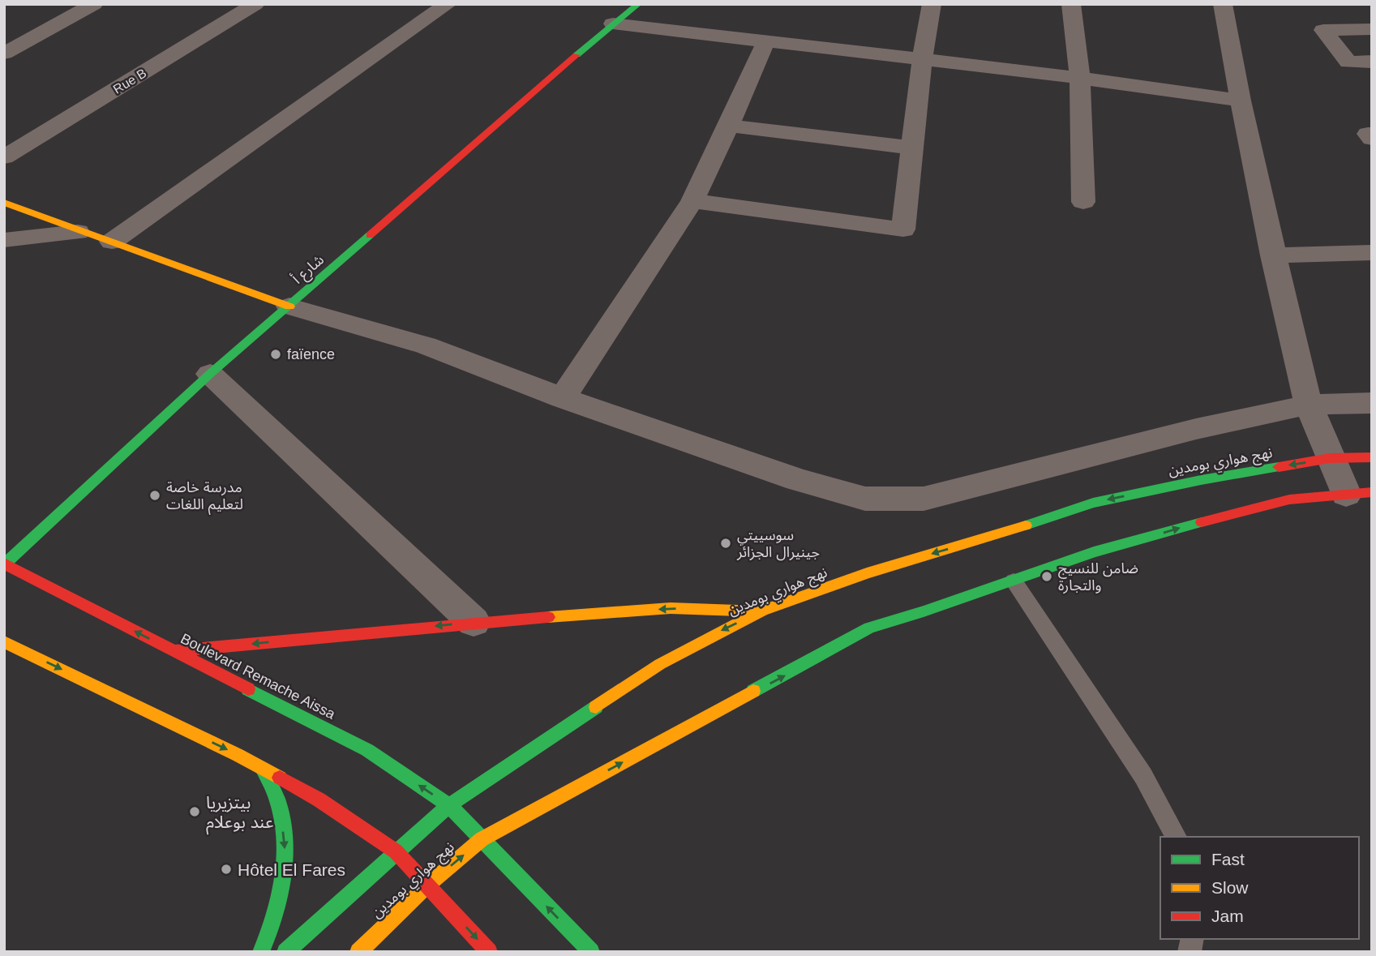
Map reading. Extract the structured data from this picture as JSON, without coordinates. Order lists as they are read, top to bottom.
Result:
{
  "streets": {
    "main road": ["شارع أ", "نهج هواري بومدين", "Boulevard Remache Aissa"],
    "street": ["Rue B"]
  },
  "crossings": [
    ["شارع أ", "Boulevard Remache Aissa"],
    ["نهج هواري بومدين", "Boulevard Remache Aissa"]
  ],
  "places": [
    "faïence",
    "مدرسة خاصة لتعليم اللغات",
    "سوسييتي جينيرال الجزائر",
    "ضامن للنسيج والتجارة",
    "بيتزيريا عند بوعلام",
    "Hôtel El Fares"
  ],
  "legend": ["Fast", "Slow", "Jam"]
}
